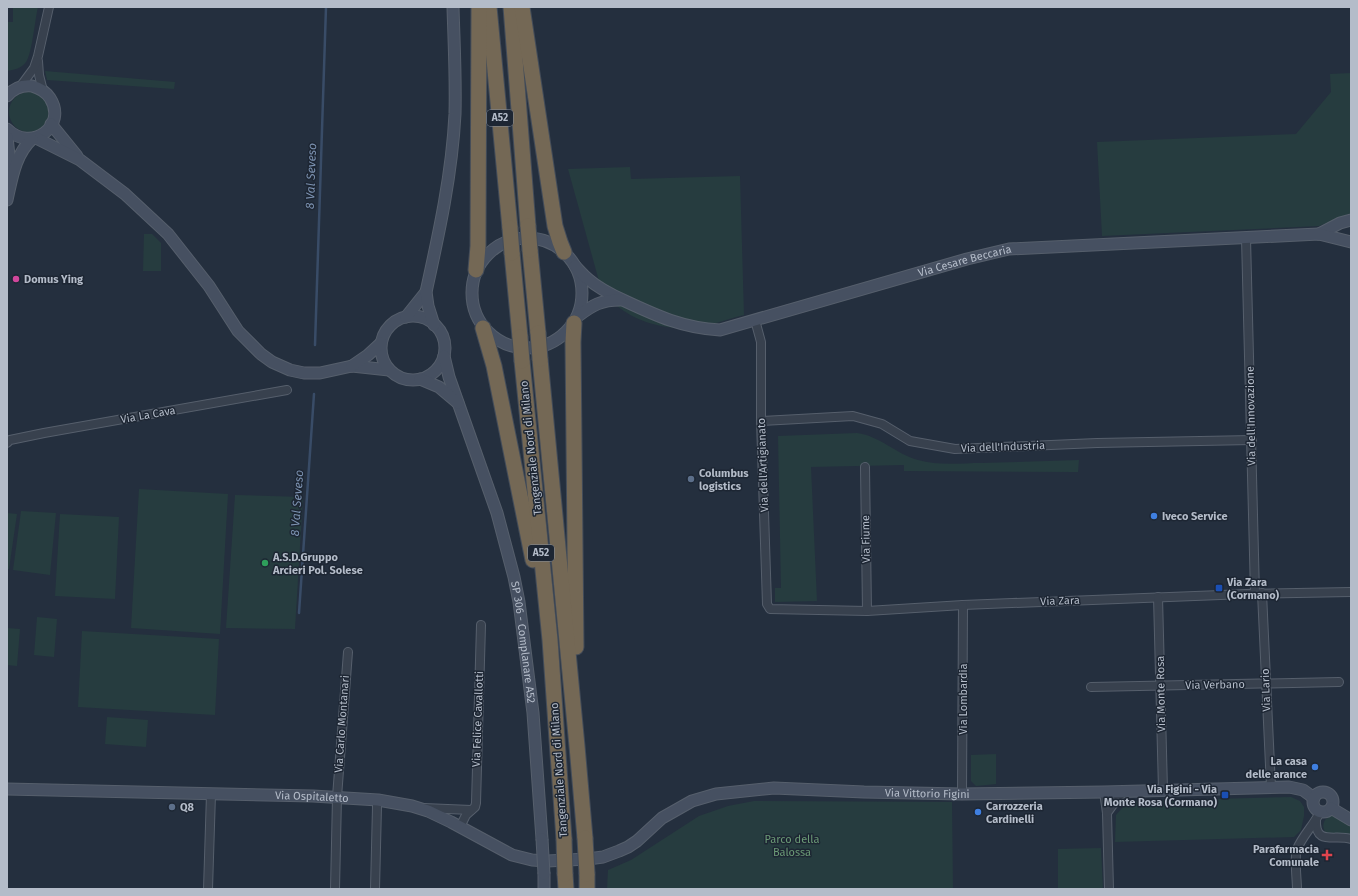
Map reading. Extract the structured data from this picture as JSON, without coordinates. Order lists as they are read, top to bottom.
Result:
{
  "streets": {
    "highway": ["A52", "Tangenziale Nord di Milano"],
    "street": [
      "Via Cesare Beccaria",
      "Via La Cava",
      "Via dell'Innovazione",
      "Via dell'Industria",
      "Via dell'Artigianato",
      "Via Fiume",
      "Via Zara",
      "SP 306 - Complanare A52",
      "Via Verbano",
      "Via Lario",
      "Via Monte Rosa",
      "Via Lombardia",
      "Via Felice Cavallotti",
      "Via Carlo Montanari",
      "Via Vittorio Figini",
      "Via Ospitaletto"
    ]
  },
  "crossings": [
    ["Via Cesare Beccaria", "Via dell'Innovazione"],
    ["Via Cesare Beccaria", "Via dell'Artigianato"],
    ["Via dell'Innovazione", "Via dell'Industria"],
    ["Via dell'Innovazione", "Via Zara"],
    ["Via dell'Innovazione", "Via Lario"],
    ["Via dell'Industria", "Via dell'Artigianato"],
    ["Via dell'Artigianato", "Via Zara"],
    ["Via Fiume", "Via Zara"],
    ["Via Zara", "Via Lario"],
    ["Via Zara", "Via Monte Rosa"],
    ["Via Zara", "Via Lombardia"],
    ["Via Verbano", "Via Lario"],
    ["Via Verbano", "Via Monte Rosa"],
    ["Via Lario", "Via Vittorio Figini"],
    ["Via Monte Rosa", "Via Vittorio Figini"],
    ["Via Lombardia", "Via Vittorio Figini"],
    ["Via Felice Cavallotti", "Via Ospitaletto"],
    ["Via Carlo Montanari", "Via Ospitaletto"],
    ["Via Vittorio Figini", "Via Ospitaletto"]
  ],
  "water": ["8 Val Seveso"],
  "parks": ["Parco della Balossa"],
  "places": {
    "other": [
      "Domus Ying",
      "Columbus logistics",
      "Iveco Service",
      "A.S.D.Gruppo Arcieri Pol. Solese",
      "La casa delle arance",
      "Q8",
      "Carrozzeria Cardinelli"
    ],
    "transit": ["Via Zara (Cormano)", "Via Figini - Via Monte Rosa (Cormano)"],
    "health": ["Parafarmacia Comunale"]
  }
}
